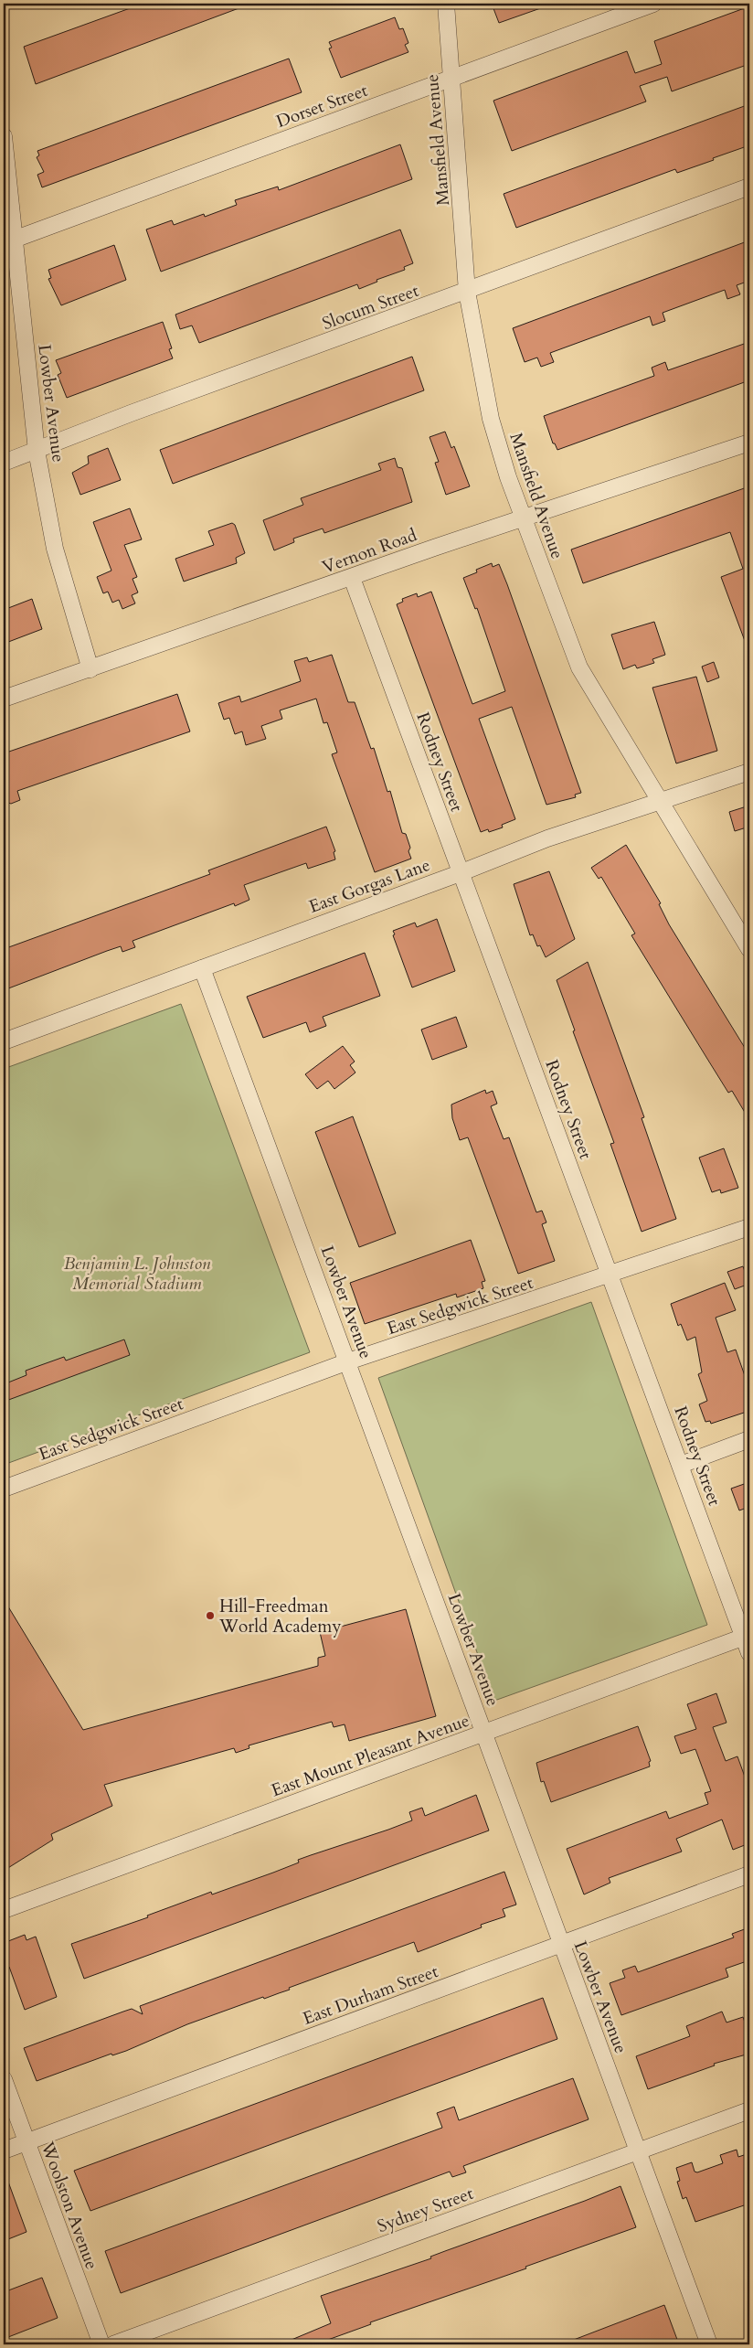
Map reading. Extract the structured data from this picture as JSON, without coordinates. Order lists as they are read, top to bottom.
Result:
{
  "streets": {
    "street": [
      "Dorset Street",
      "Mansfield Avenue",
      "Slocum Street",
      "Lowber Avenue",
      "Vernon Road",
      "Rodney Street",
      "East Gorgas Lane",
      "East Sedgwick Street",
      "East Mount Pleasant Avenue",
      "East Durham Street",
      "Woolston Avenue",
      "Sydney Street"
    ]
  },
  "crossings": [
    ["Dorset Street", "Mansfield Avenue"],
    ["Dorset Street", "Lowber Avenue"],
    ["Mansfield Avenue", "Slocum Street"],
    ["Mansfield Avenue", "Vernon Road"],
    ["Mansfield Avenue", "East Gorgas Lane"],
    ["Slocum Street", "Lowber Avenue"],
    ["Lowber Avenue", "Vernon Road"],
    ["Lowber Avenue", "East Gorgas Lane"],
    ["Lowber Avenue", "East Sedgwick Street"],
    ["Lowber Avenue", "East Mount Pleasant Avenue"],
    ["Lowber Avenue", "East Durham Street"],
    ["Lowber Avenue", "Sydney Street"],
    ["Vernon Road", "Rodney Street"],
    ["Rodney Street", "East Gorgas Lane"],
    ["Rodney Street", "East Sedgwick Street"],
    ["Rodney Street", "East Mount Pleasant Avenue"],
    ["East Durham Street", "Woolston Avenue"]
  ],
  "parks": ["Benjamin L. Johnston Memorial Stadium"],
  "places": ["Hill-Freedman World Academy"]
}
